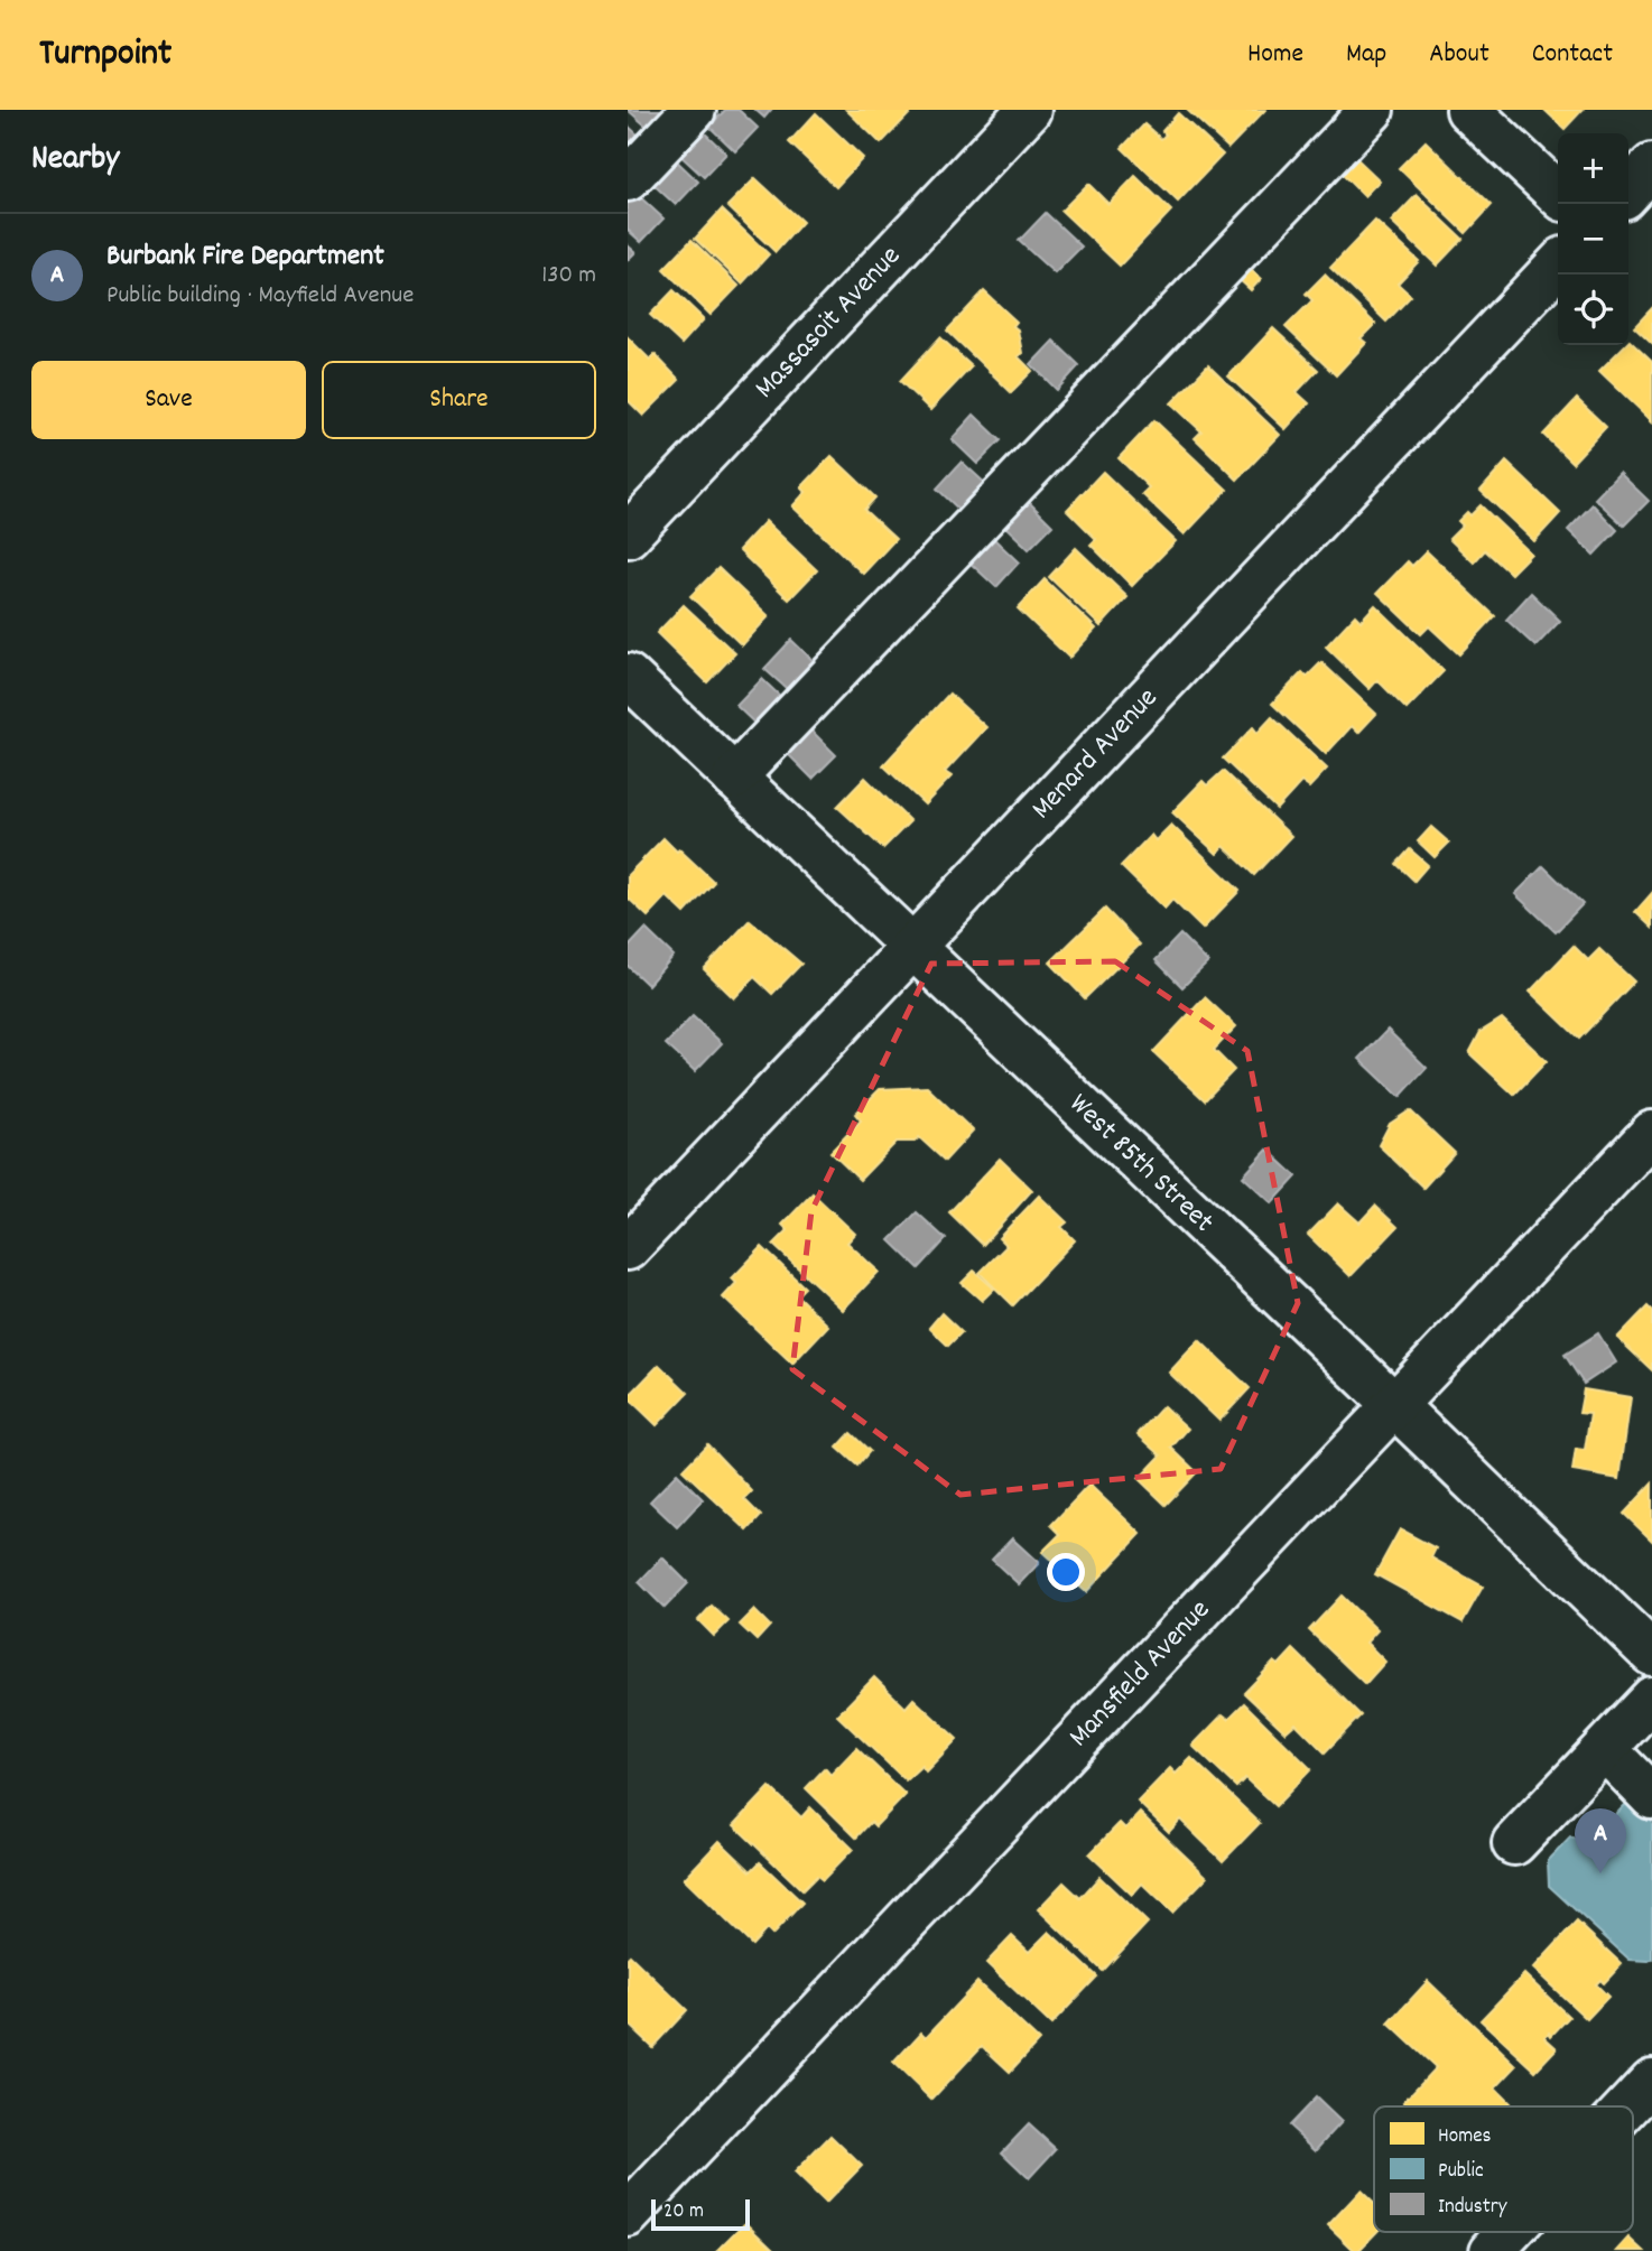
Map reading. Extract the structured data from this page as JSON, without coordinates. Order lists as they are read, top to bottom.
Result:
{
  "streets": {
    "street": [
      "Massasoit Avenue",
      "Menard Avenue",
      "West 85th Street",
      "Mansfield Avenue"
    ]
  },
  "crossings": [
    ["Menard Avenue", "West 85th Street"],
    ["West 85th Street", "Mansfield Avenue"]
  ],
  "legend": ["Homes", "Public", "Industry"],
  "scale_bar": "20 m",
  "page": {
    "header": "Turnpoint",
    "nav": [
      "Home",
      "Map",
      "About",
      "Contact"
    ],
    "heading": "Nearby",
    "map_buttons": ["+", "−"],
    "list": [
      {
        "mark": "A",
        "name": "Burbank Fire Department",
        "note": "Public building · Mayfield Avenue",
        "value": "130 m"
      }
    ],
    "buttons": ["Save", "Share"],
    "pins": "A",
    "scale": "20 m"
  }
}
